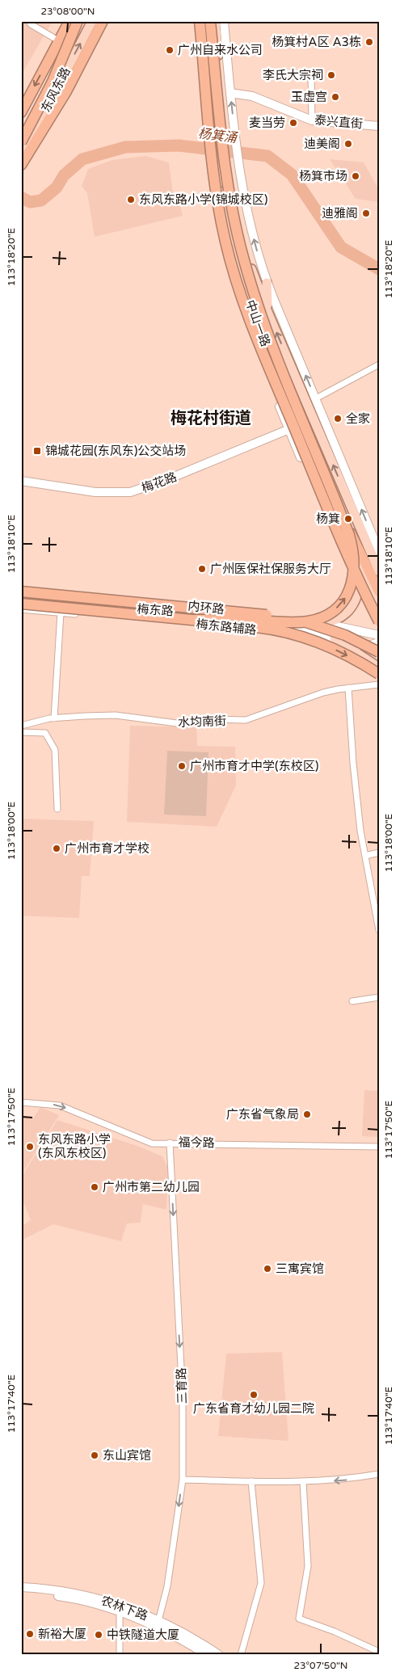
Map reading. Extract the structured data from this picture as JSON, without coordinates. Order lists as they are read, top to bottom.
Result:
{
  "streets": {
    "highway": ["内环路"],
    "main road": ["东风东路", "中山一路"],
    "street": [
      "泰兴直街",
      "梅花路",
      "梅东路",
      "梅东路辅路",
      "水均南街",
      "福今路",
      "三育路",
      "农林下路"
    ]
  },
  "crossings": [
    ["内环路", "梅东路"],
    ["梅东路", "梅东路辅路"],
    ["福今路", "三育路"],
    ["三育路", "农林下路"]
  ],
  "one_way": ["福今路", "三育路"],
  "districts": ["梅花村街道"],
  "water": ["杨箕涌"],
  "places": {
    "other": [
      "杨箕村A区 A3栋",
      "广州自来水公司",
      "李氏大宗祠",
      "玉虛宫",
      "麦当劳",
      "迪美阁",
      "杨箕市场",
      "东风东路小学(锦城校区)",
      "迪雅阁",
      "全家",
      "杨箕",
      "广州医保社保服务大厅",
      "广州市育才中学(东校区)",
      "广州市育才学校",
      "广东省气象局",
      "东风东路小学 (东风东校区)",
      "广州市第二幼儿园",
      "三寓宾馆",
      "广东省育才幼儿园二院",
      "东山宾馆",
      "新裕大厦",
      "中铁隧道大厦"
    ],
    "transit": ["锦城花园(东风东)公交站场"]
  },
  "coordinates": [
    "23°08'00\"N",
    "113°18'20\"E",
    "113°18'10\"E",
    "113°18'00\"E",
    "113°17'50\"E",
    "113°17'40\"E",
    "23°07'50\"N"
  ]
}
